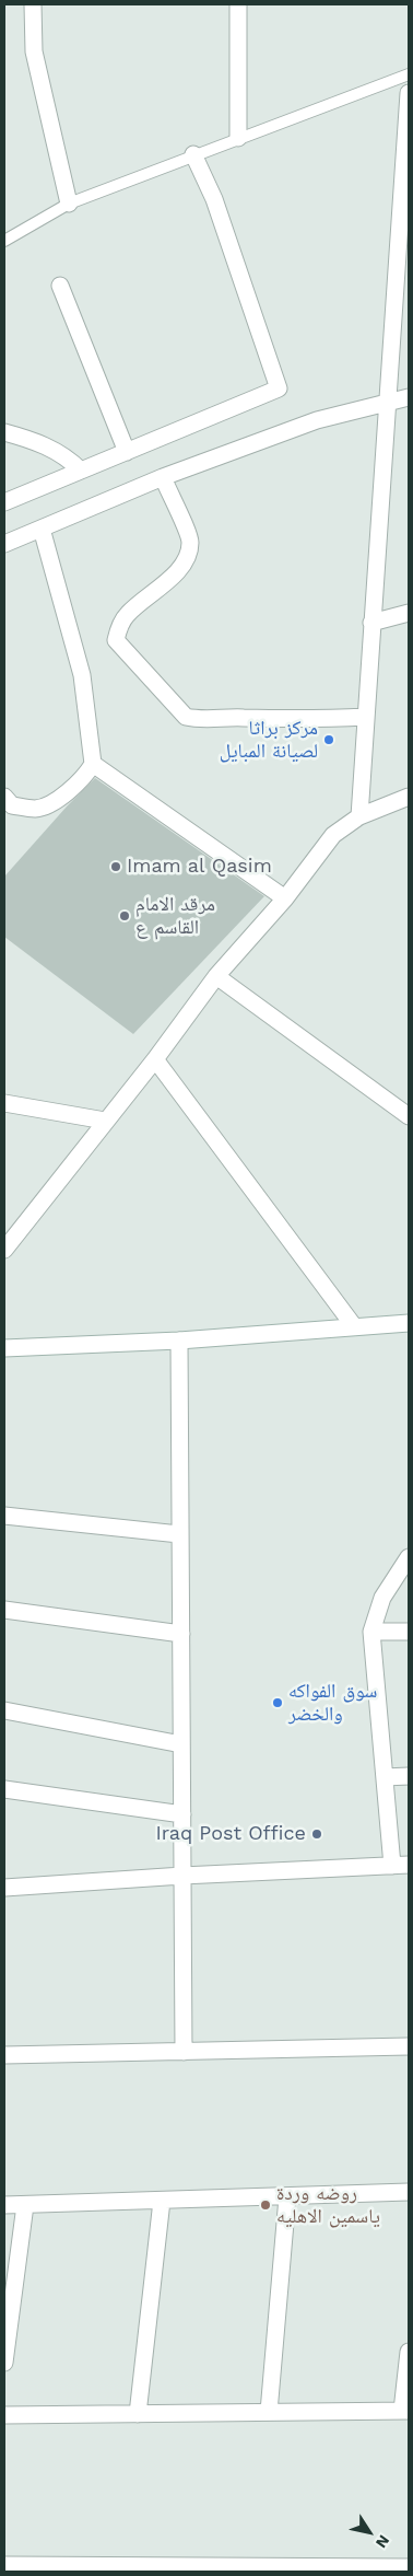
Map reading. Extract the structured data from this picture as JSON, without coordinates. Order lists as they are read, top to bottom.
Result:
{
  "places": [
    "مركز براثا لصيانة المبايل",
    "Imam al Qasim",
    "مرقد الامام القاسم ع",
    "سوق الفواكه والخضر",
    "Iraq Post Office",
    "روضه وردة ياسمين الاهليه"
  ],
  "north": "bottom right"
}
